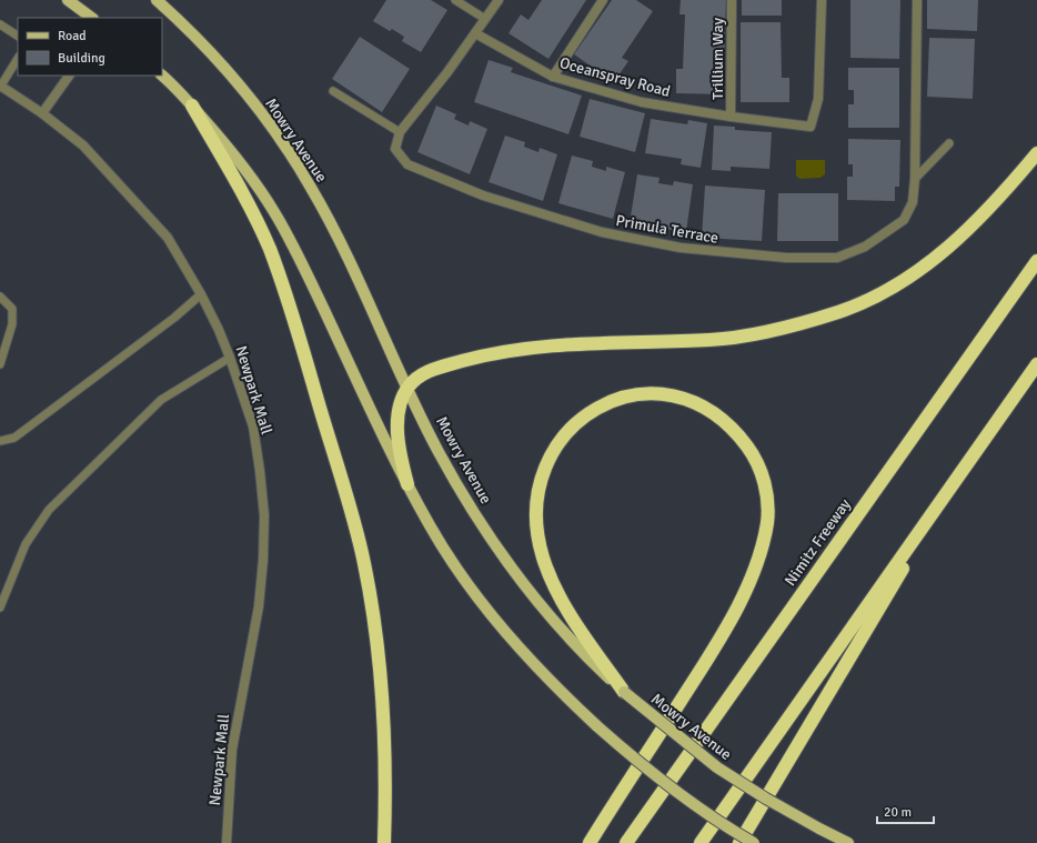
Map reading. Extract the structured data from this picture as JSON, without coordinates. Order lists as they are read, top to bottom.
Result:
{
  "streets": {
    "highway": ["Nimitz Freeway"],
    "main road": ["Mowry Avenue"],
    "street": [
      "Trillium Way",
      "Oceanspray Road",
      "Primula Terrace",
      "Newpark Mall"
    ]
  },
  "crossings": [
    ["Trillium Way", "Oceanspray Road"]
  ],
  "legend": ["Road", "Building"],
  "scale_bar": "20 m"
}
